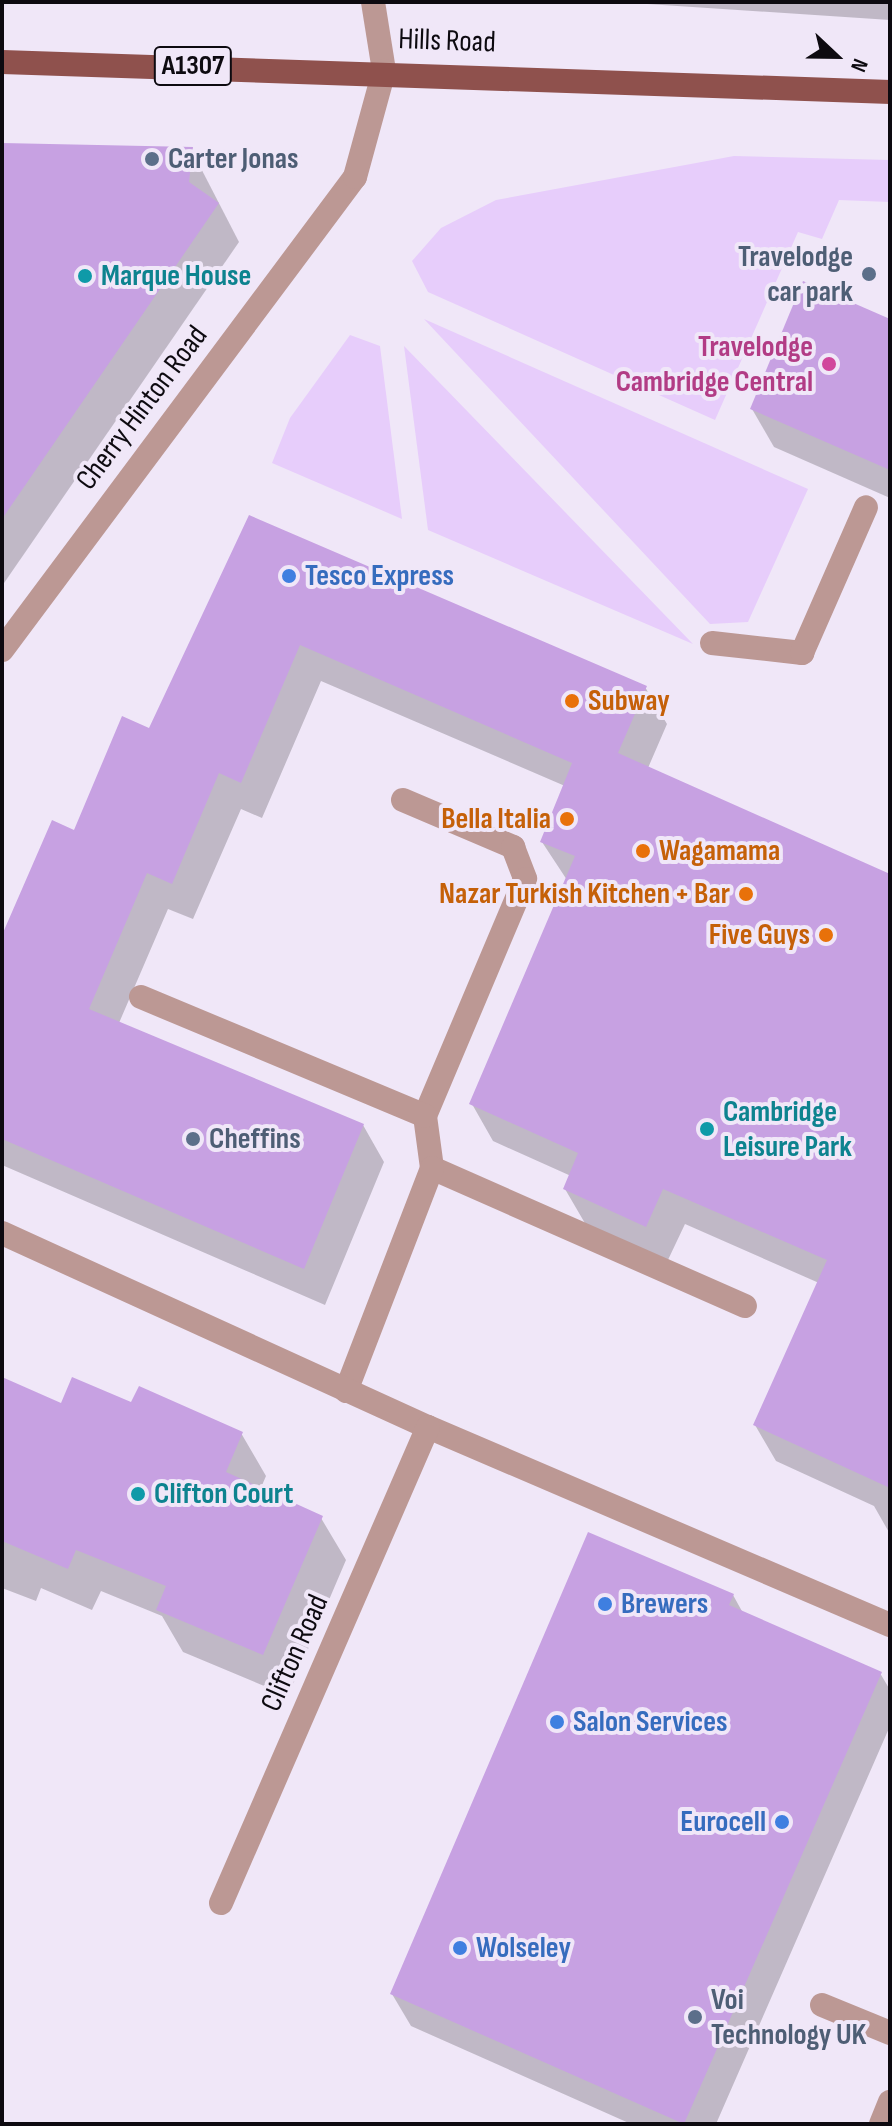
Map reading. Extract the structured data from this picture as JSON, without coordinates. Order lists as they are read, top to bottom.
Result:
{
  "streets": {
    "main road": ["Hills Road", "A1307"],
    "street": ["Cherry Hinton Road", "Clifton Road"]
  },
  "crossings": [
    ["Hills Road", "Cherry Hinton Road"]
  ],
  "places": [
    "Carter Jonas",
    "Travelodge car park",
    "Marque House",
    "Travelodge Cambridge Central",
    "Tesco Express",
    "Subway",
    "Bella Italia",
    "Wagamama",
    "Nazar Turkish Kitchen + Bar",
    "Five Guys",
    "Cambridge Leisure Park",
    "Cheffins",
    "Clifton Court",
    "Brewers",
    "Salon Services",
    "Eurocell",
    "Wolseley",
    "Voi Technology UK"
  ],
  "north": "right"
}
